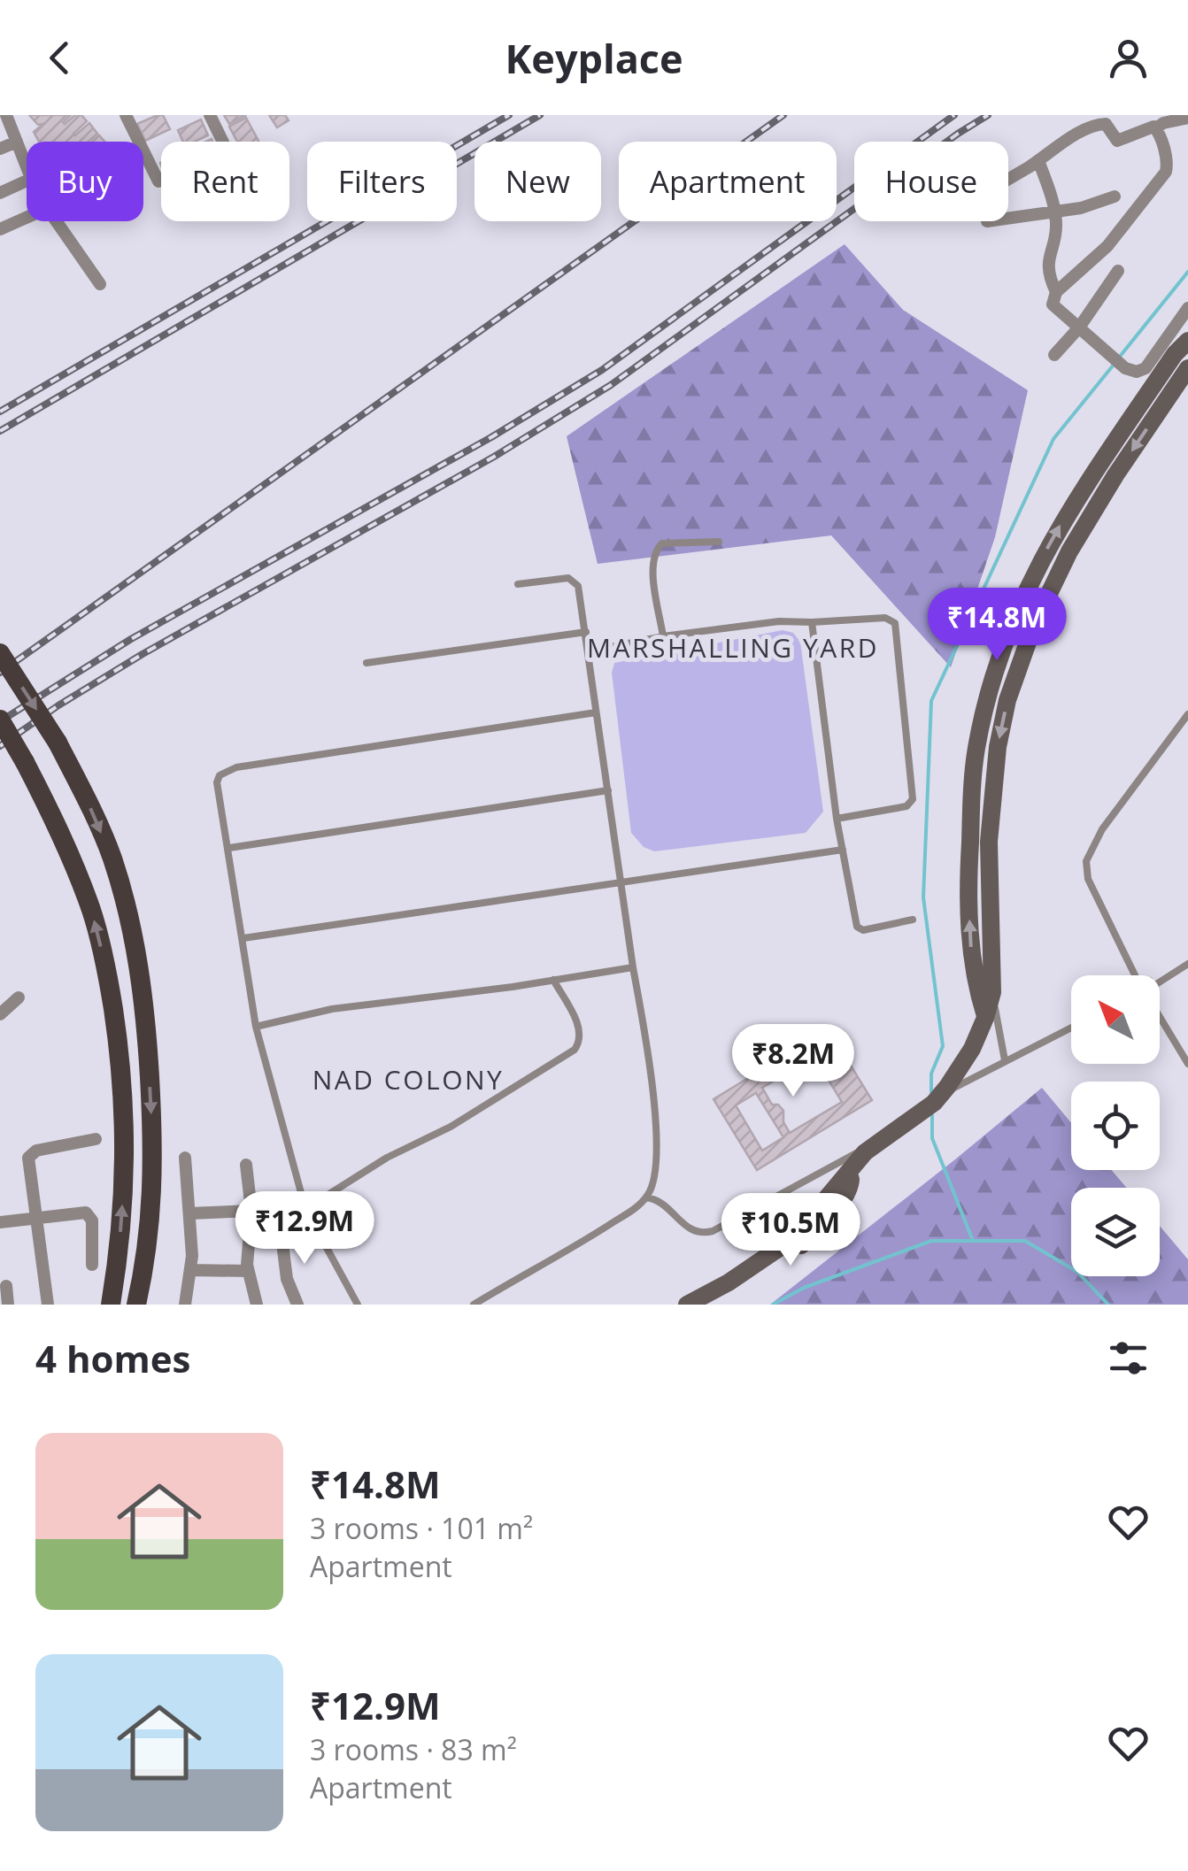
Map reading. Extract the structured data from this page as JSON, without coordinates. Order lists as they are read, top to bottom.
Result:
{
  "districts": ["MARSHALLING YARD", "NAD COLONY"],
  "north": "top left",
  "page": {
    "header": "Keyplace",
    "chip": [
      "Buy",
      "Rent",
      "Filters",
      "New",
      "Apartment",
      "House"
    ],
    "price": [
      "₹14.8M",
      "₹8.2M",
      "₹12.9M",
      "₹10.5M"
    ],
    "heading": "4 homes",
    "list": [
      {
        "name": "₹14.8M",
        "note": "3 rooms · 101 m² · Apartment"
      },
      {
        "name": "₹12.9M",
        "note": "3 rooms · 83 m² · Apartment"
      }
    ]
  }
}
